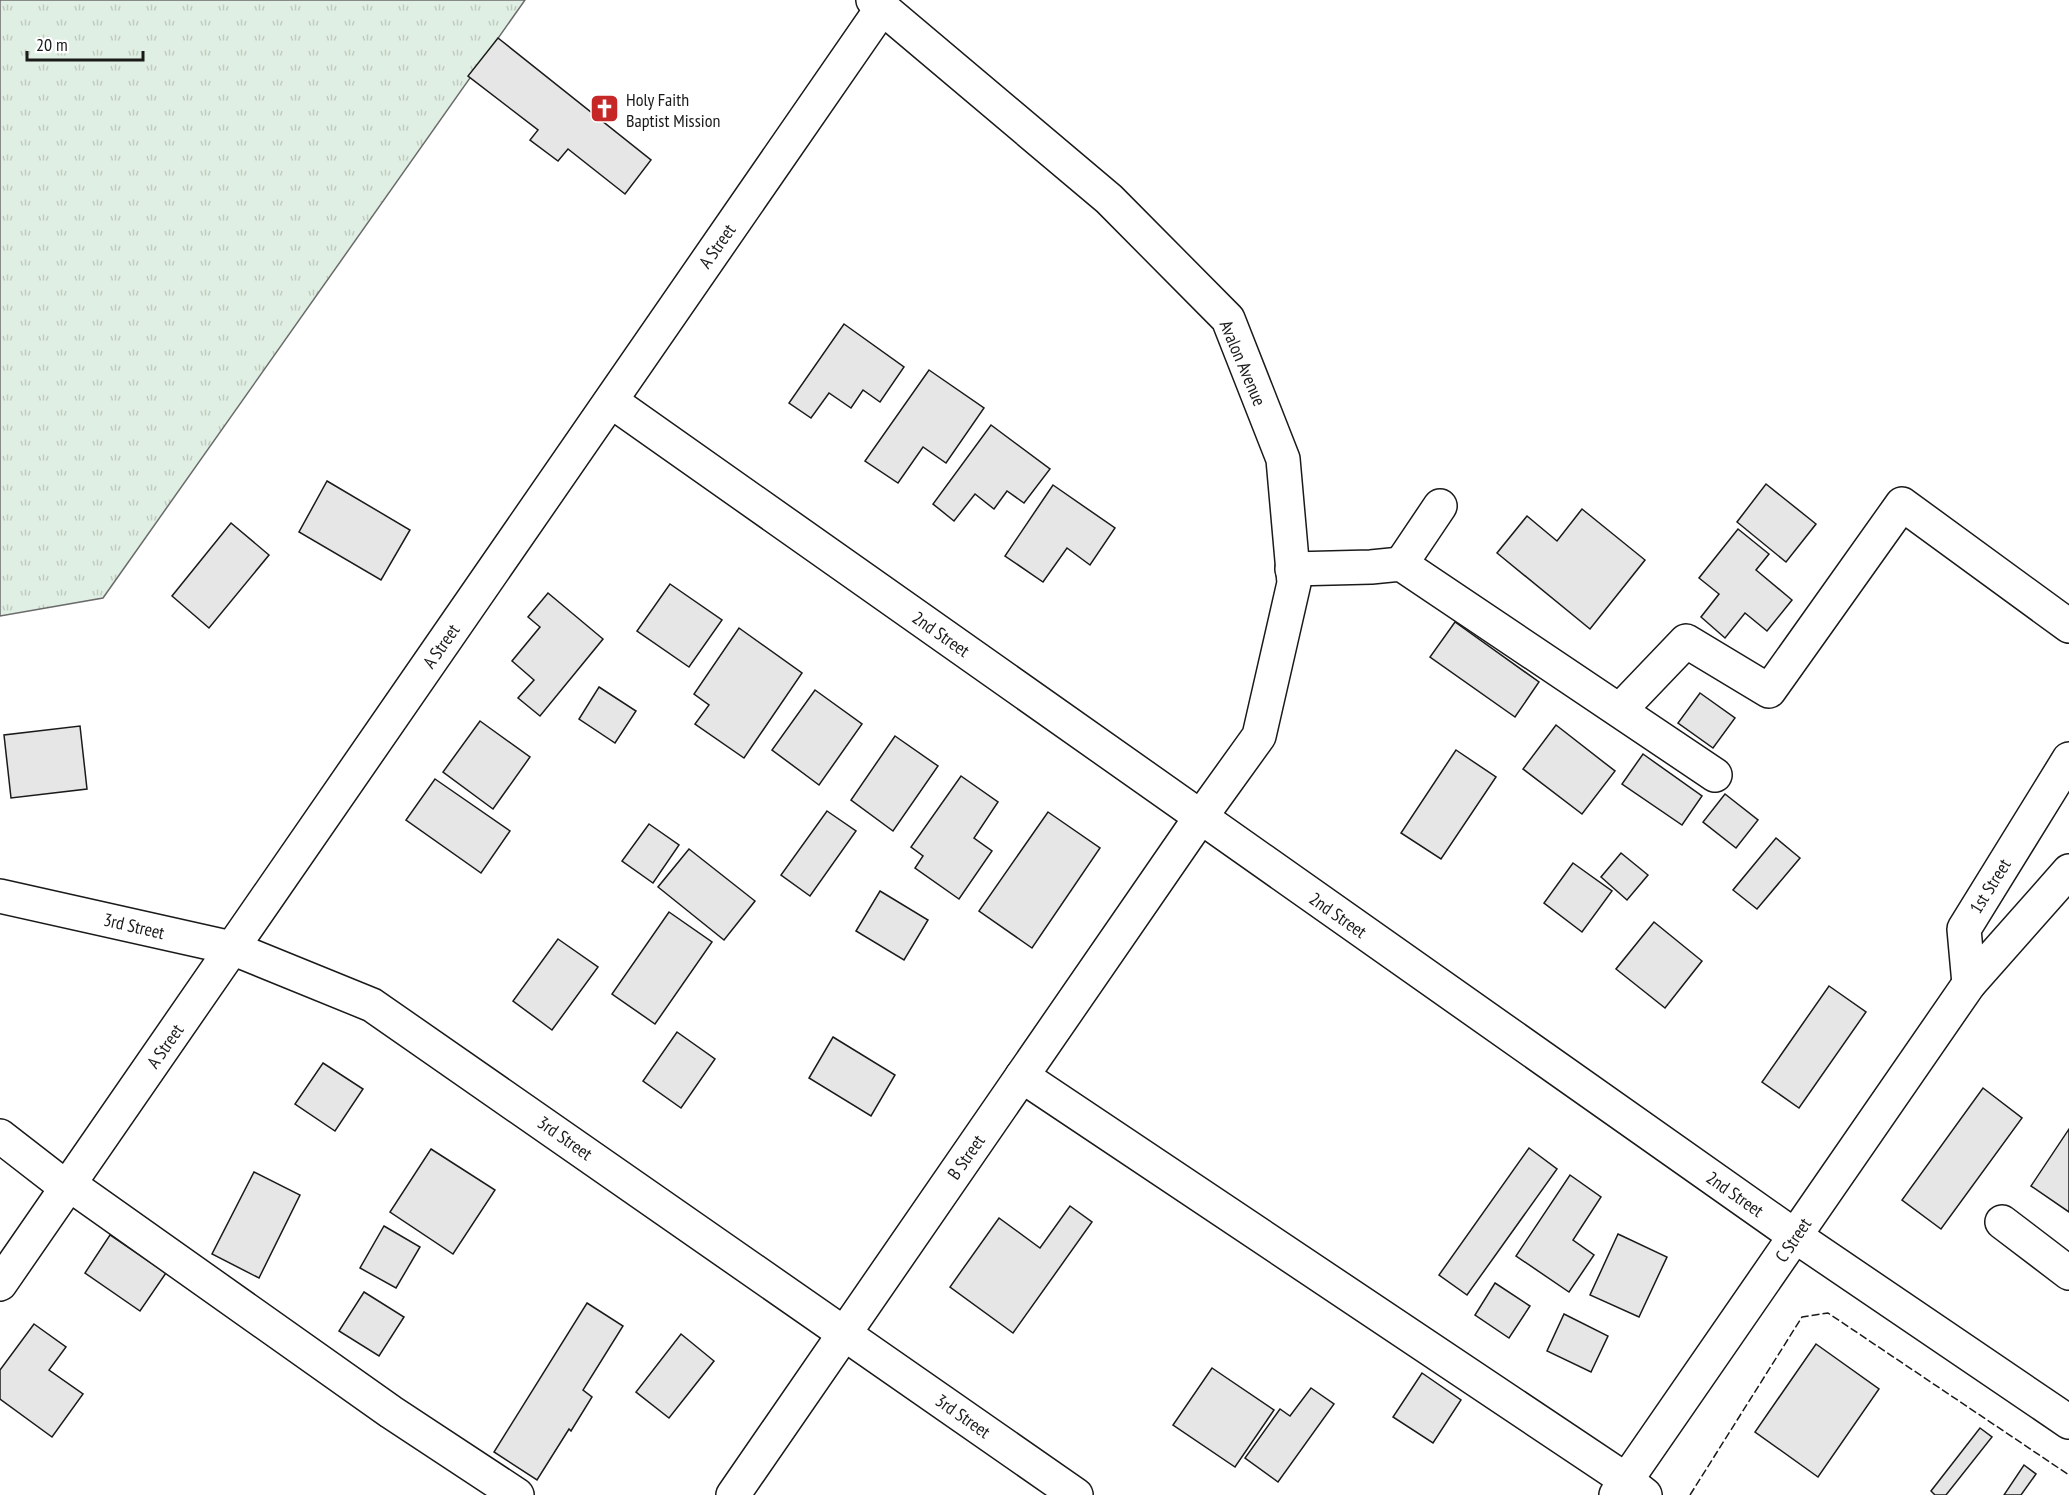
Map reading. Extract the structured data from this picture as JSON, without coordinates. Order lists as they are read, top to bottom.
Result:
{
  "streets": {
    "street": [
      "A Street",
      "Avalon Avenue",
      "2nd Street",
      "1st Street",
      "3rd Street",
      "B Street",
      "C Street"
    ]
  },
  "crossings": [
    ["A Street", "Avalon Avenue"],
    ["A Street", "2nd Street"],
    ["A Street", "3rd Street"],
    ["Avalon Avenue", "2nd Street"],
    ["Avalon Avenue", "B Street"],
    ["2nd Street", "B Street"],
    ["2nd Street", "C Street"],
    ["1st Street", "C Street"],
    ["3rd Street", "B Street"]
  ],
  "places": {
    "church": ["Holy Faith Baptist Mission"]
  },
  "scale_bar": "20 m"
}
